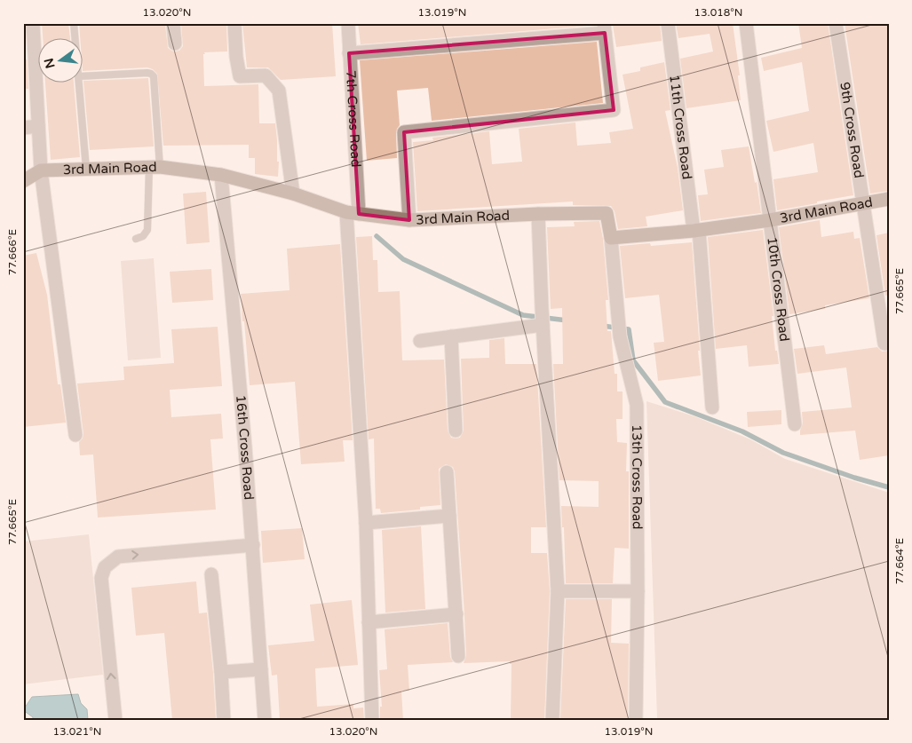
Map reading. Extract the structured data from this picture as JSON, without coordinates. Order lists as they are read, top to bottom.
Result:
{
  "streets": {
    "street": [
      "7th Cross Road",
      "11th Cross Road",
      "9th Cross Road",
      "3rd Main Road",
      "10th Cross Road",
      "16th Cross Road",
      "13th Cross Road"
    ]
  },
  "crossings": [
    ["7th Cross Road", "3rd Main Road"],
    ["11th Cross Road", "3rd Main Road"],
    ["9th Cross Road", "3rd Main Road"],
    ["3rd Main Road", "10th Cross Road"],
    ["3rd Main Road", "16th Cross Road"],
    ["3rd Main Road", "13th Cross Road"]
  ],
  "north": "left",
  "coordinates": [
    "13.020°N",
    "13.019°N",
    "13.018°N",
    "77.666°E",
    "77.665°E",
    "77.664°E",
    "13.021°N"
  ]
}
